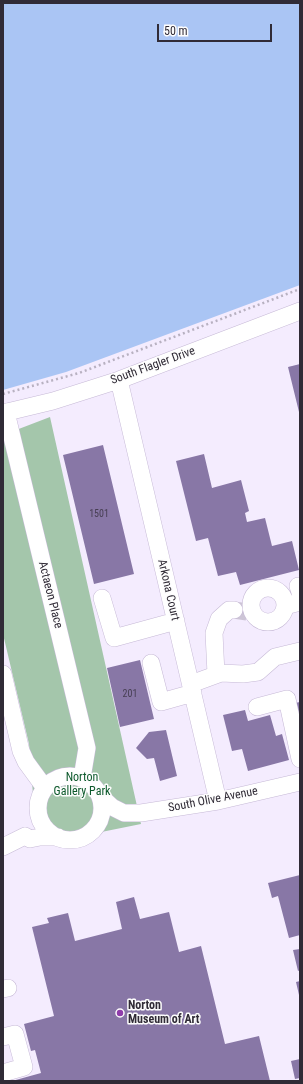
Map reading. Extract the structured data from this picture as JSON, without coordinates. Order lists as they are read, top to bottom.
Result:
{
  "streets": {
    "street": [
      "South Flagler Drive",
      "Arkona Court",
      "Actaeon Place",
      "South Olive Avenue"
    ]
  },
  "crossings": [
    ["South Flagler Drive", "Arkona Court"],
    ["South Flagler Drive", "Actaeon Place"],
    ["Arkona Court", "South Olive Avenue"],
    ["Actaeon Place", "South Olive Avenue"]
  ],
  "parks": ["Norton Gallery Park"],
  "places": ["Norton Museum of Art"],
  "house_numbers": ["1501", "201"],
  "scale_bar": "50 m"
}
